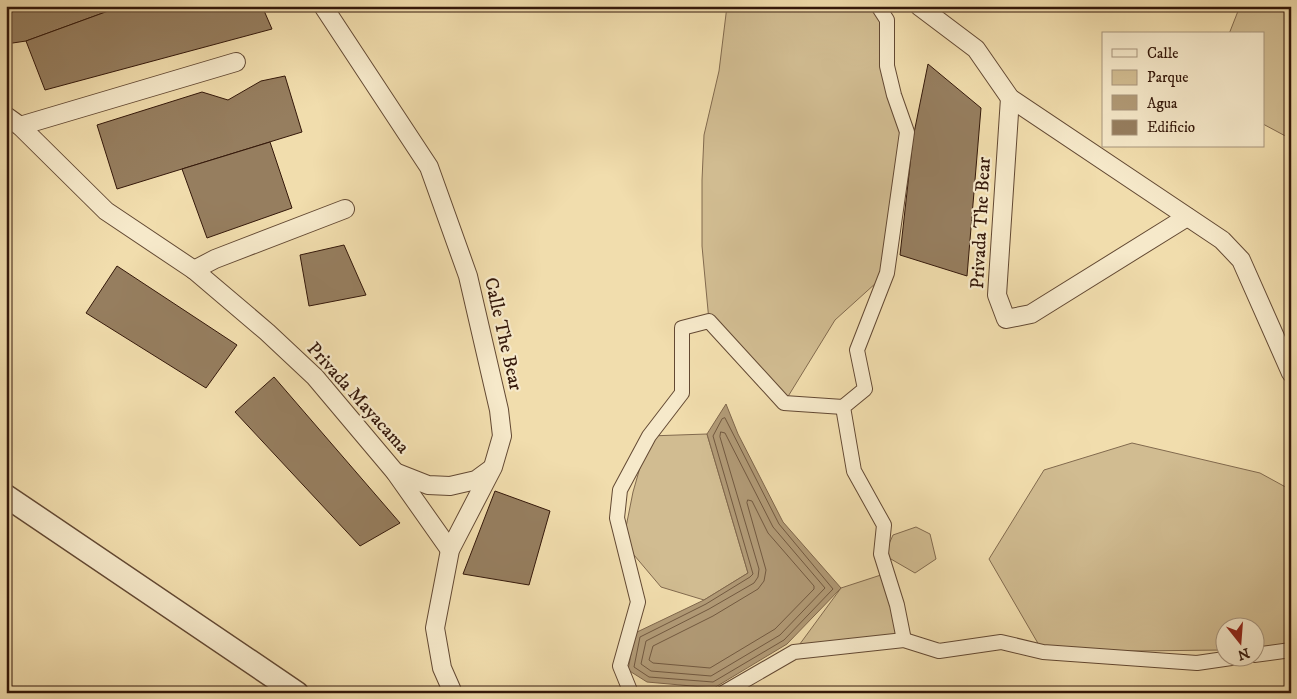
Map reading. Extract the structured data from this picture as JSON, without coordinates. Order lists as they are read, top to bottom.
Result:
{
  "streets": {
    "street": ["Privada The Bear", "Calle The Bear", "Privada Mayacama"]
  },
  "crossings": [
    ["Calle The Bear", "Privada Mayacama"]
  ],
  "legend": [
    "Calle",
    "Parque",
    "Agua",
    "Edificio"
  ],
  "north": "bottom"
}
